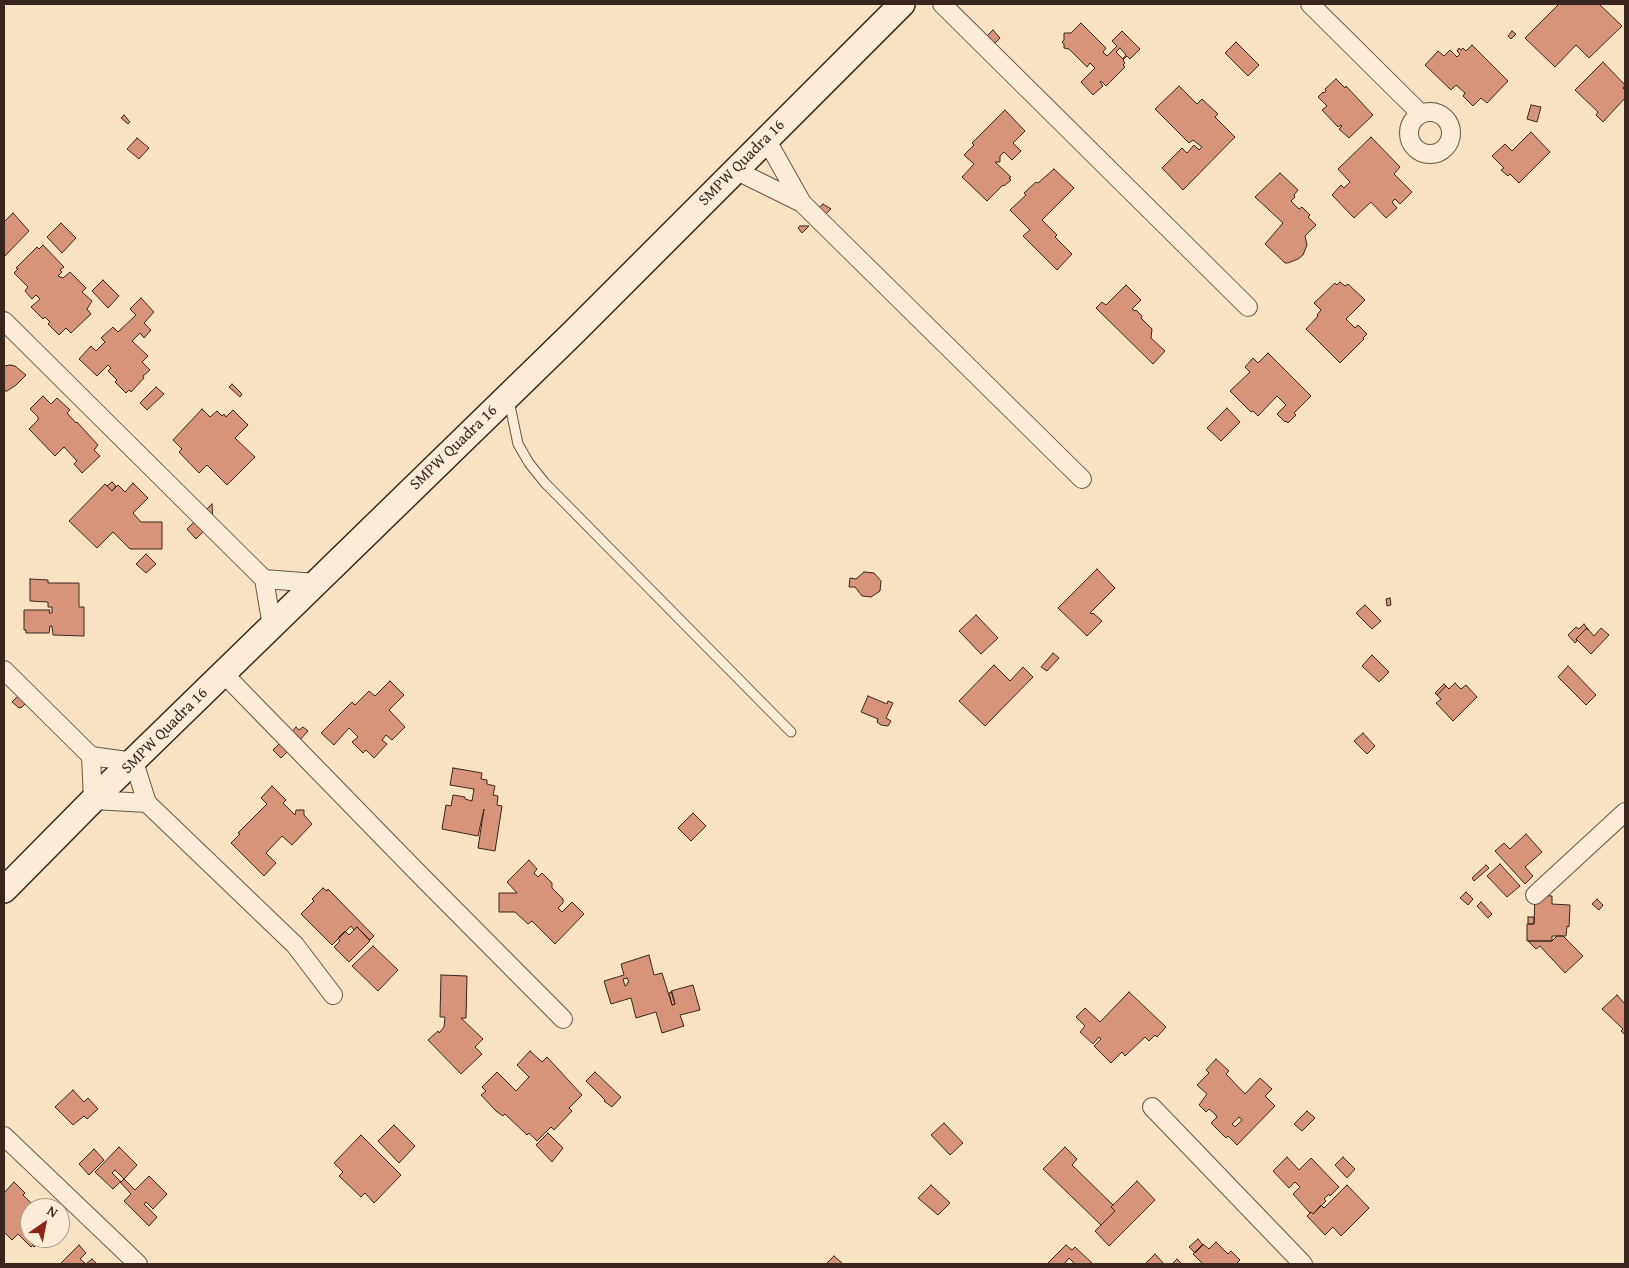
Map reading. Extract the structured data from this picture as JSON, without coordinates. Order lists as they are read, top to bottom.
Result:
{
  "streets": {
    "street": ["SMPW Quadra 16"]
  },
  "north": "top right"
}
